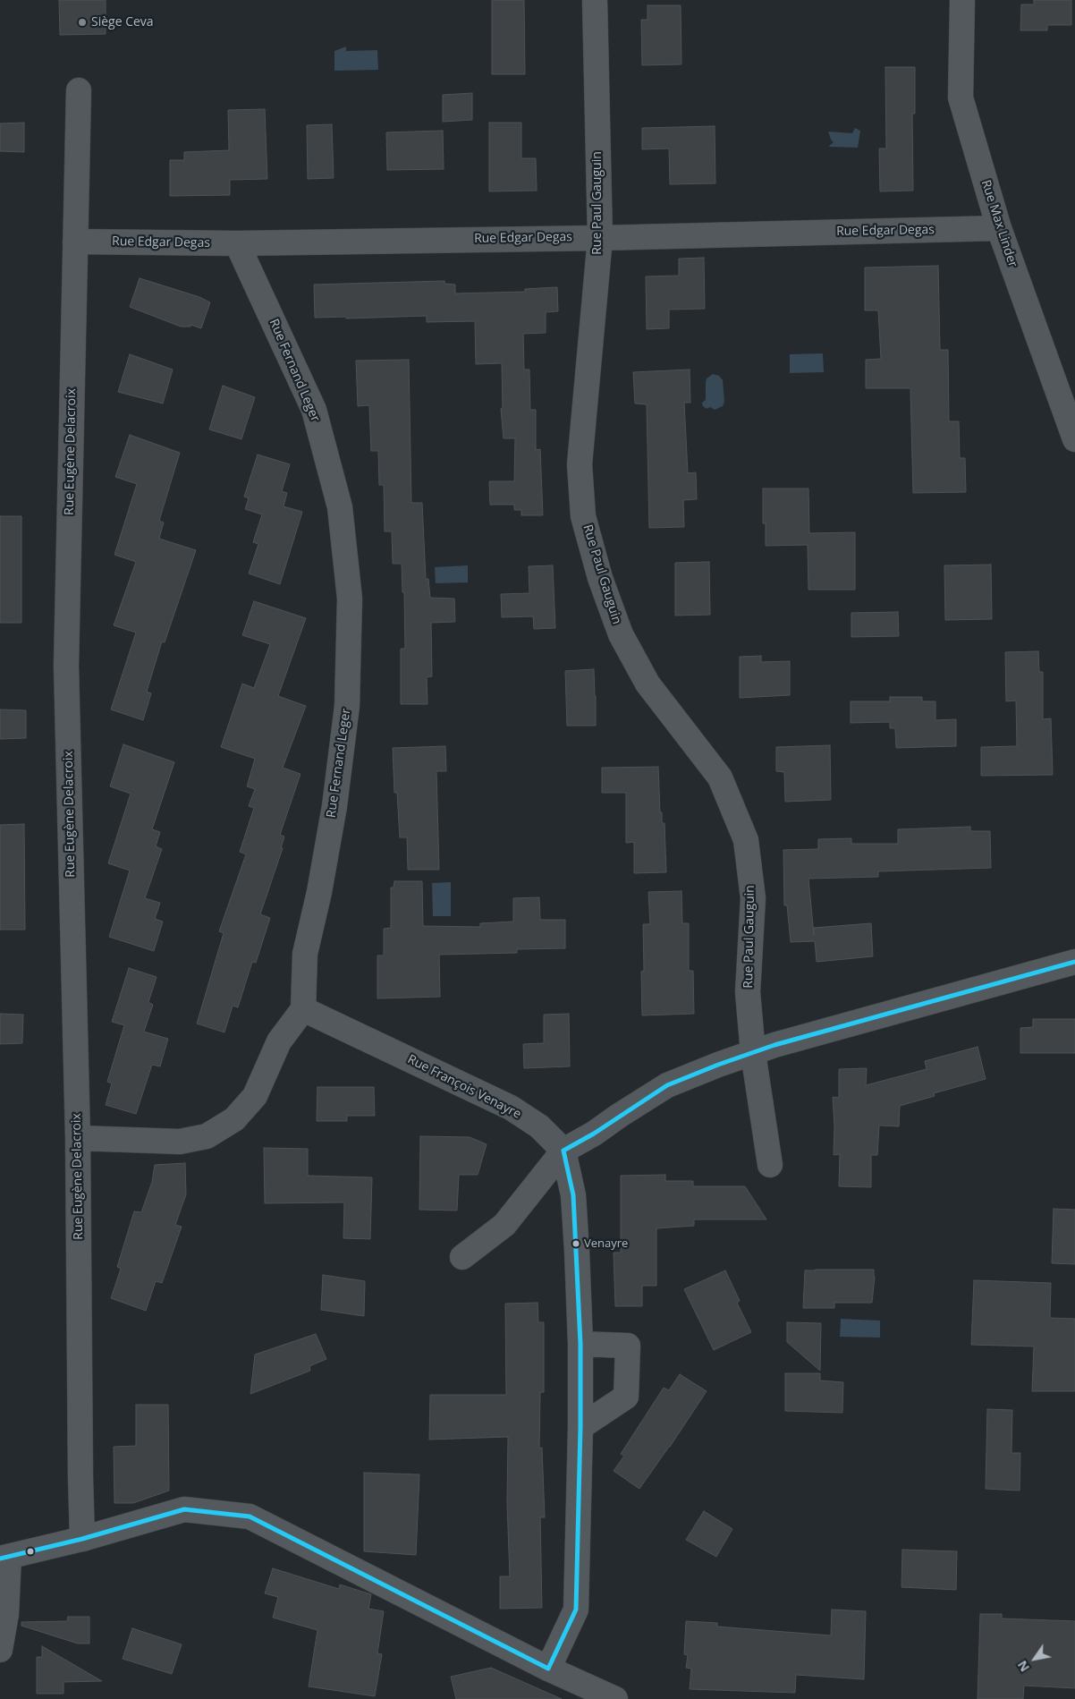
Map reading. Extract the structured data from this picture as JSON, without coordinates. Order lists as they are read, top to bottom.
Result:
{
  "streets": {
    "street": [
      "Rue Paul Gauguin",
      "Rue Max Linder",
      "Rue Edgar Degas",
      "Rue Fernand Leger",
      "Rue Eugène Delacroix",
      "Rue François Venayre"
    ]
  },
  "crossings": [
    ["Rue Paul Gauguin", "Rue Edgar Degas"],
    ["Rue Max Linder", "Rue Edgar Degas"],
    ["Rue Edgar Degas", "Rue Fernand Leger"],
    ["Rue Edgar Degas", "Rue Eugène Delacroix"],
    ["Rue Fernand Leger", "Rue François Venayre"]
  ],
  "places": ["Siège Ceva", "Venayre"],
  "north": "bottom left"
}
